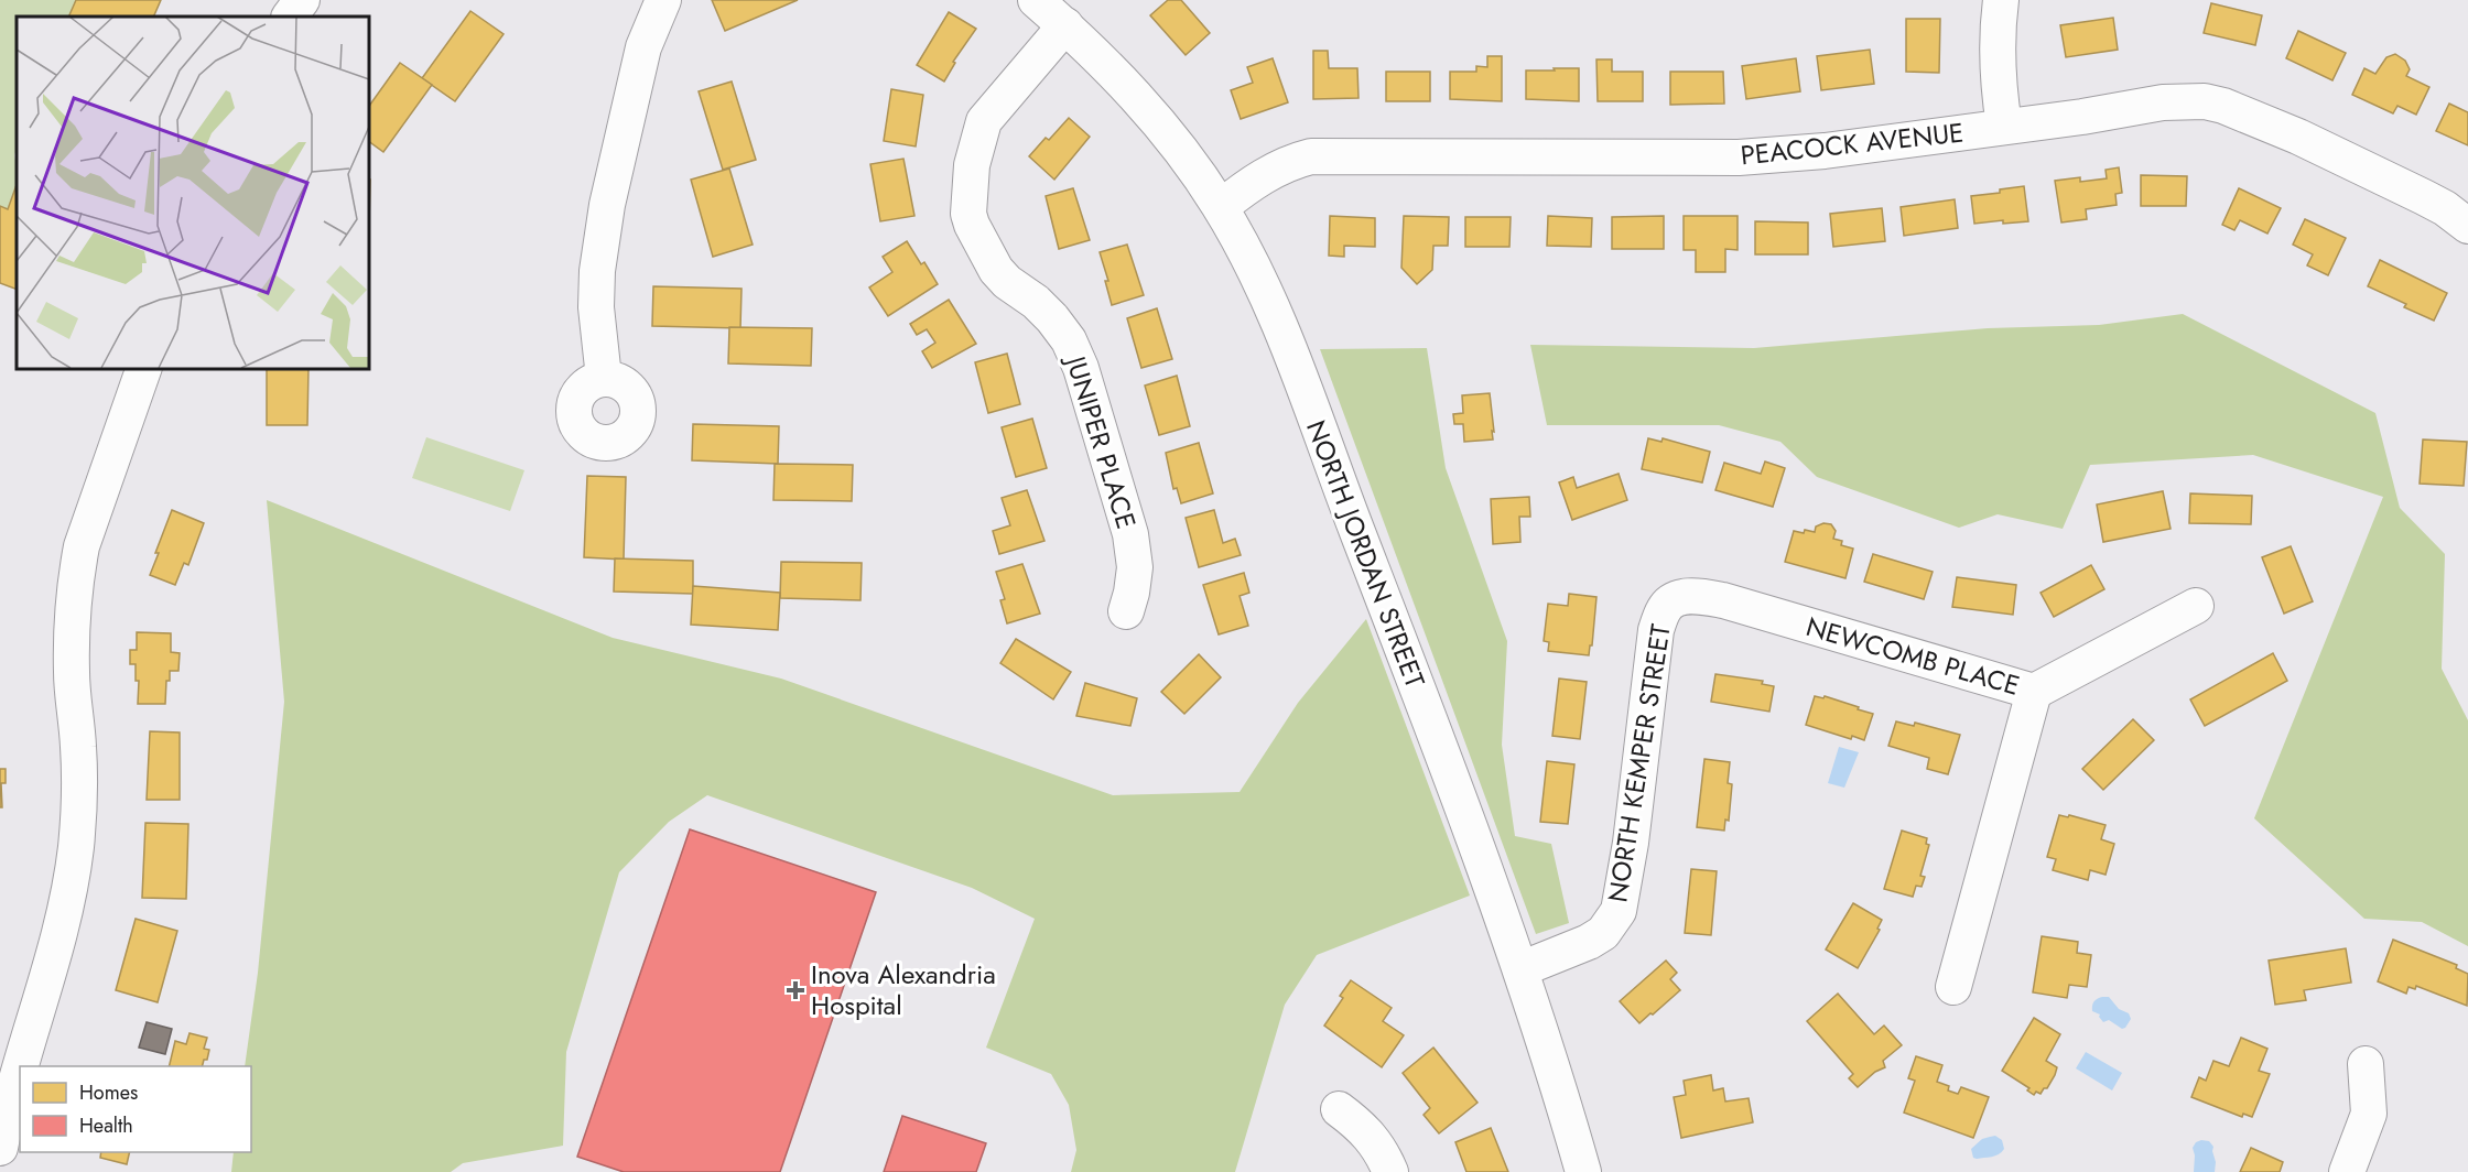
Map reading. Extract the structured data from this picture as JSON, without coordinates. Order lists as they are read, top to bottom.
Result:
{
  "streets": {
    "street": [
      "PEACOCK AVENUE",
      "JUNIPER PLACE",
      "NORTH JORDAN STREET",
      "NEWCOMB PLACE",
      "NORTH KEMPER STREET"
    ]
  },
  "crossings": [
    ["PEACOCK AVENUE", "NORTH JORDAN STREET"],
    ["JUNIPER PLACE", "NORTH JORDAN STREET"],
    ["NORTH JORDAN STREET", "NORTH KEMPER STREET"],
    ["NEWCOMB PLACE", "NORTH KEMPER STREET"]
  ],
  "places": {
    "health": ["Inova Alexandria Hospital"]
  },
  "legend": ["Homes", "Health"]
}
